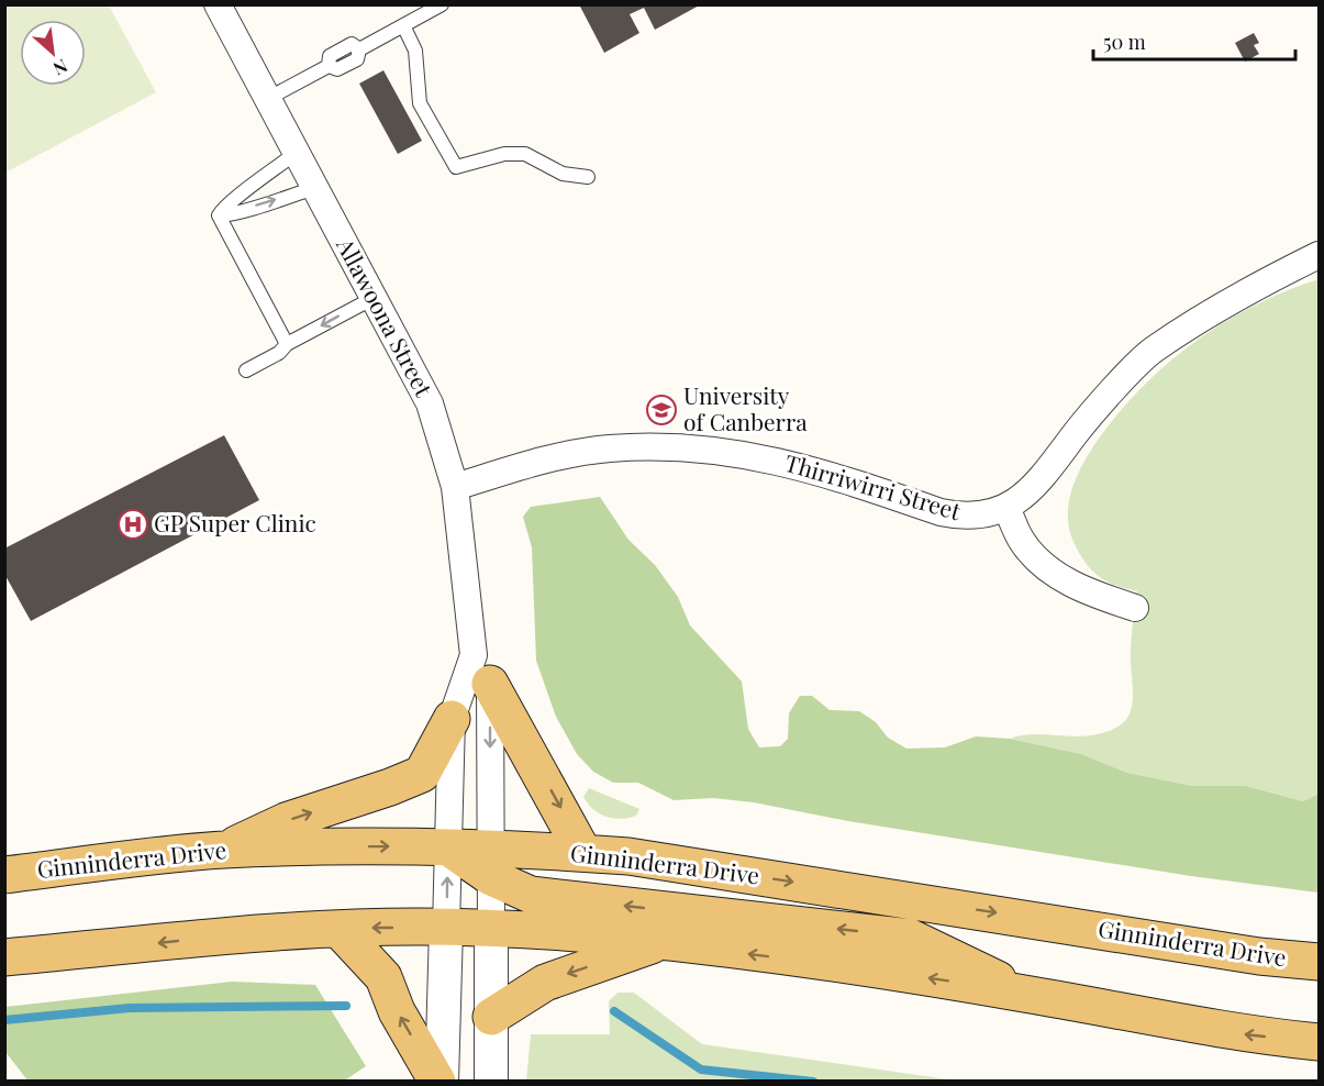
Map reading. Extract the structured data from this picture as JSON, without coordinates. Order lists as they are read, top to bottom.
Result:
{
  "streets": {
    "main road": ["Ginninderra Drive"],
    "street": ["Allawoona Street", "Thirriwirri Street"]
  },
  "crossings": [
    ["Allawoona Street", "Thirriwirri Street"],
    ["Allawoona Street", "Ginninderra Drive"]
  ],
  "places": {
    "school or university": ["University of Canberra"],
    "hospital": ["GP Super Clinic"]
  },
  "scale_bar": "50 m",
  "north": "bottom right"
}
